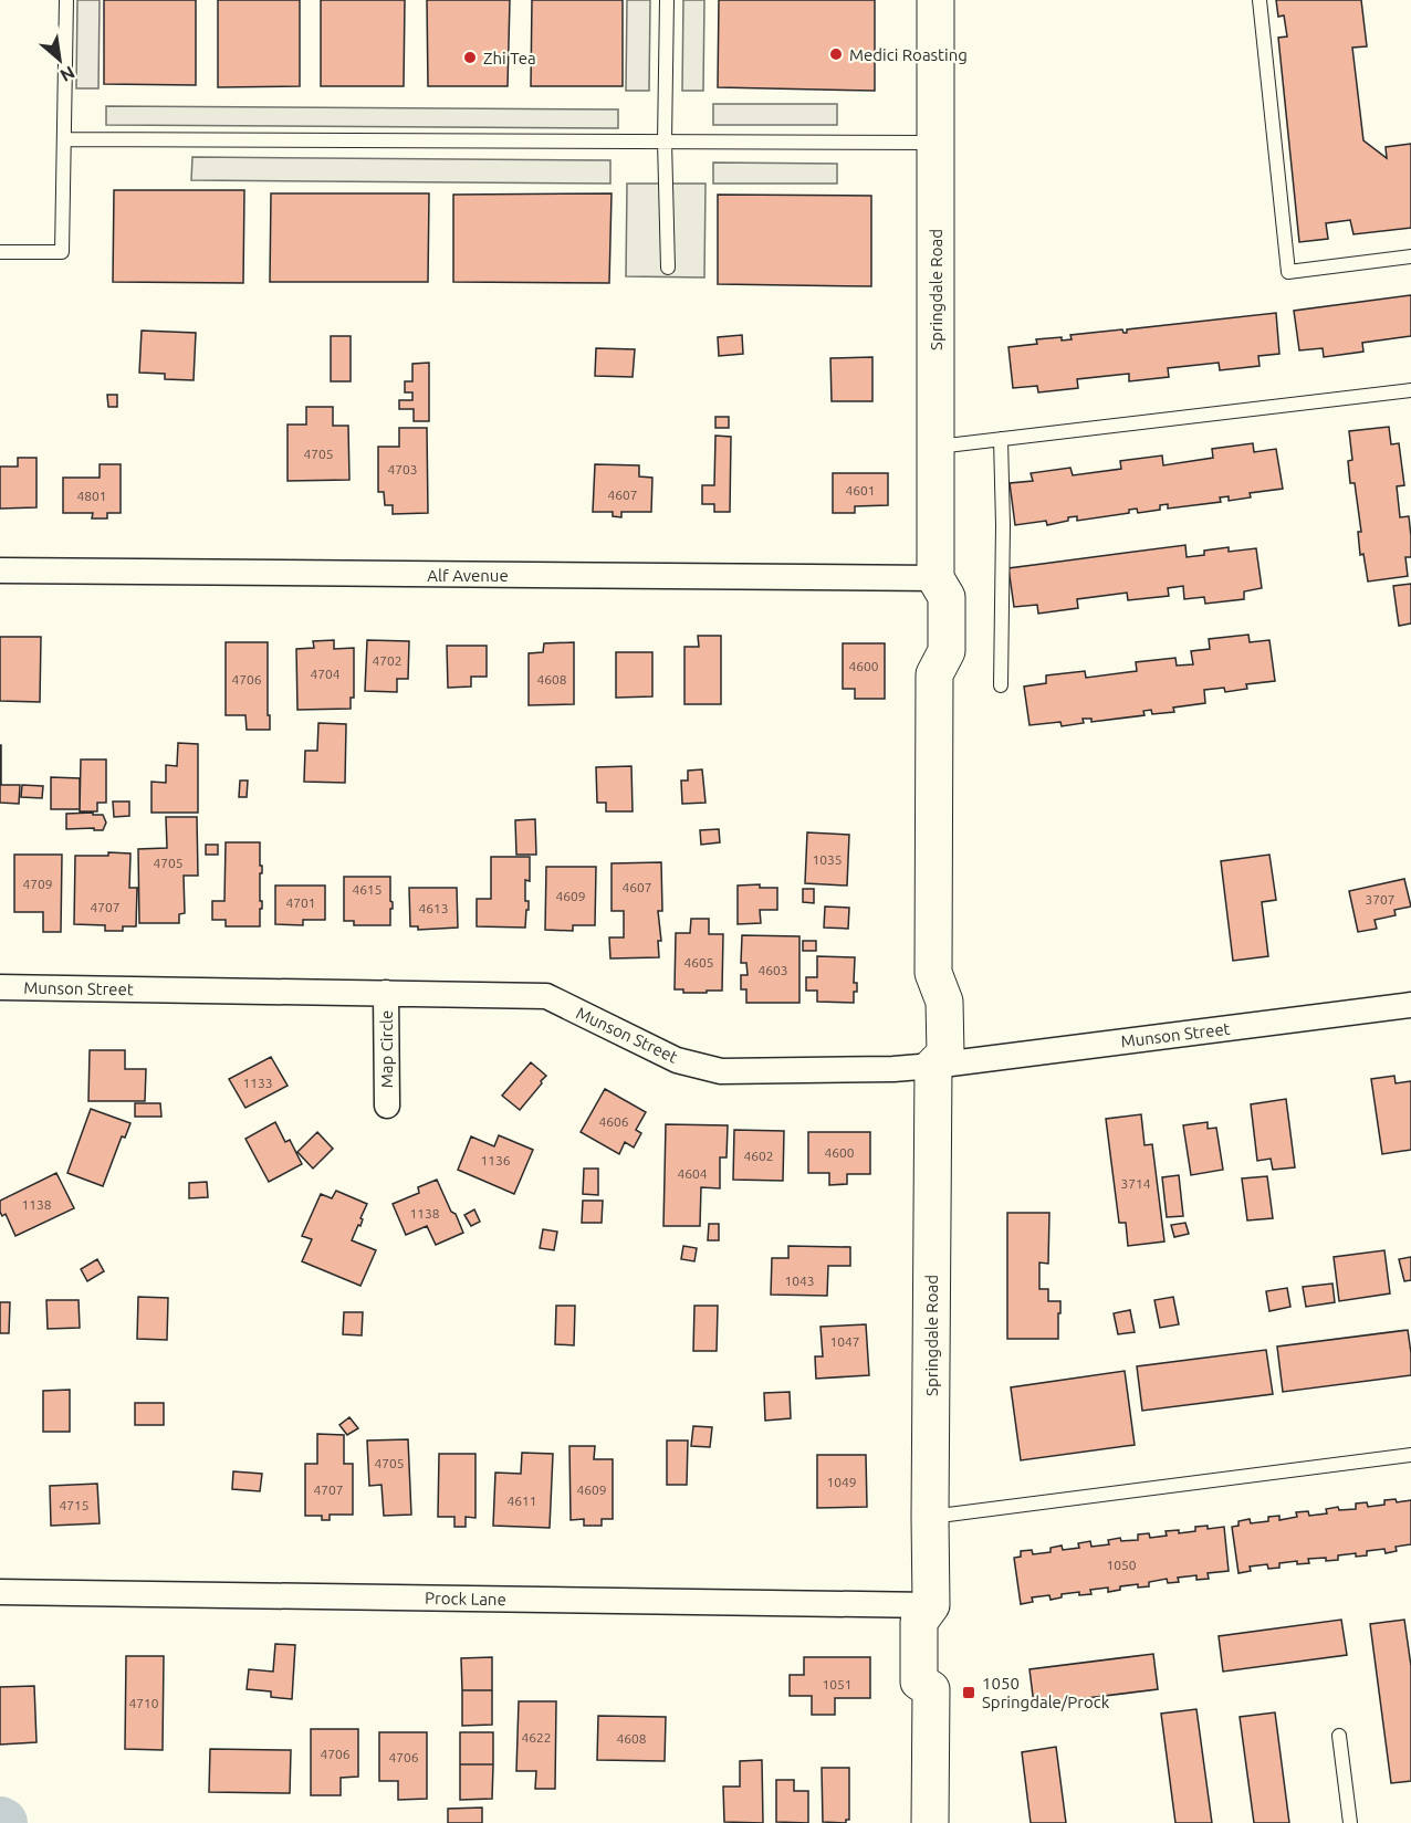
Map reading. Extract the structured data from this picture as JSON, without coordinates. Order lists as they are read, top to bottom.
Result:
{
  "streets": {
    "main road": ["Springdale Road"],
    "street": [
      "Alf Avenue",
      "Munson Street",
      "Map Circle",
      "Prock Lane"
    ]
  },
  "crossings": [
    ["Springdale Road", "Alf Avenue"],
    ["Springdale Road", "Munson Street"],
    ["Springdale Road", "Prock Lane"],
    ["Munson Street", "Map Circle"]
  ],
  "places": {
    "other": ["Medici Roasting", "Zhi Tea"],
    "transit": ["1050 Springdale/Prock"]
  },
  "house_numbers": [
    "4705",
    "4703",
    "4601",
    "4607",
    "4801",
    "4702",
    "4600",
    "4704",
    "4706",
    "4608",
    "1035",
    "4705",
    "4709",
    "4607",
    "4615",
    "4609",
    "3707",
    "4701",
    "4707",
    "4613",
    "4605",
    "4603",
    "1133",
    "4606",
    "4600",
    "4602",
    "1136",
    "4604",
    "3714",
    "1138",
    "1138",
    "1043",
    "1047",
    "4705",
    "1049",
    "4707",
    "4609",
    "4611",
    "4715",
    "1050",
    "1051",
    "4710",
    "4622",
    "4608",
    "4706",
    "4706"
  ],
  "north": "bottom right"
}
